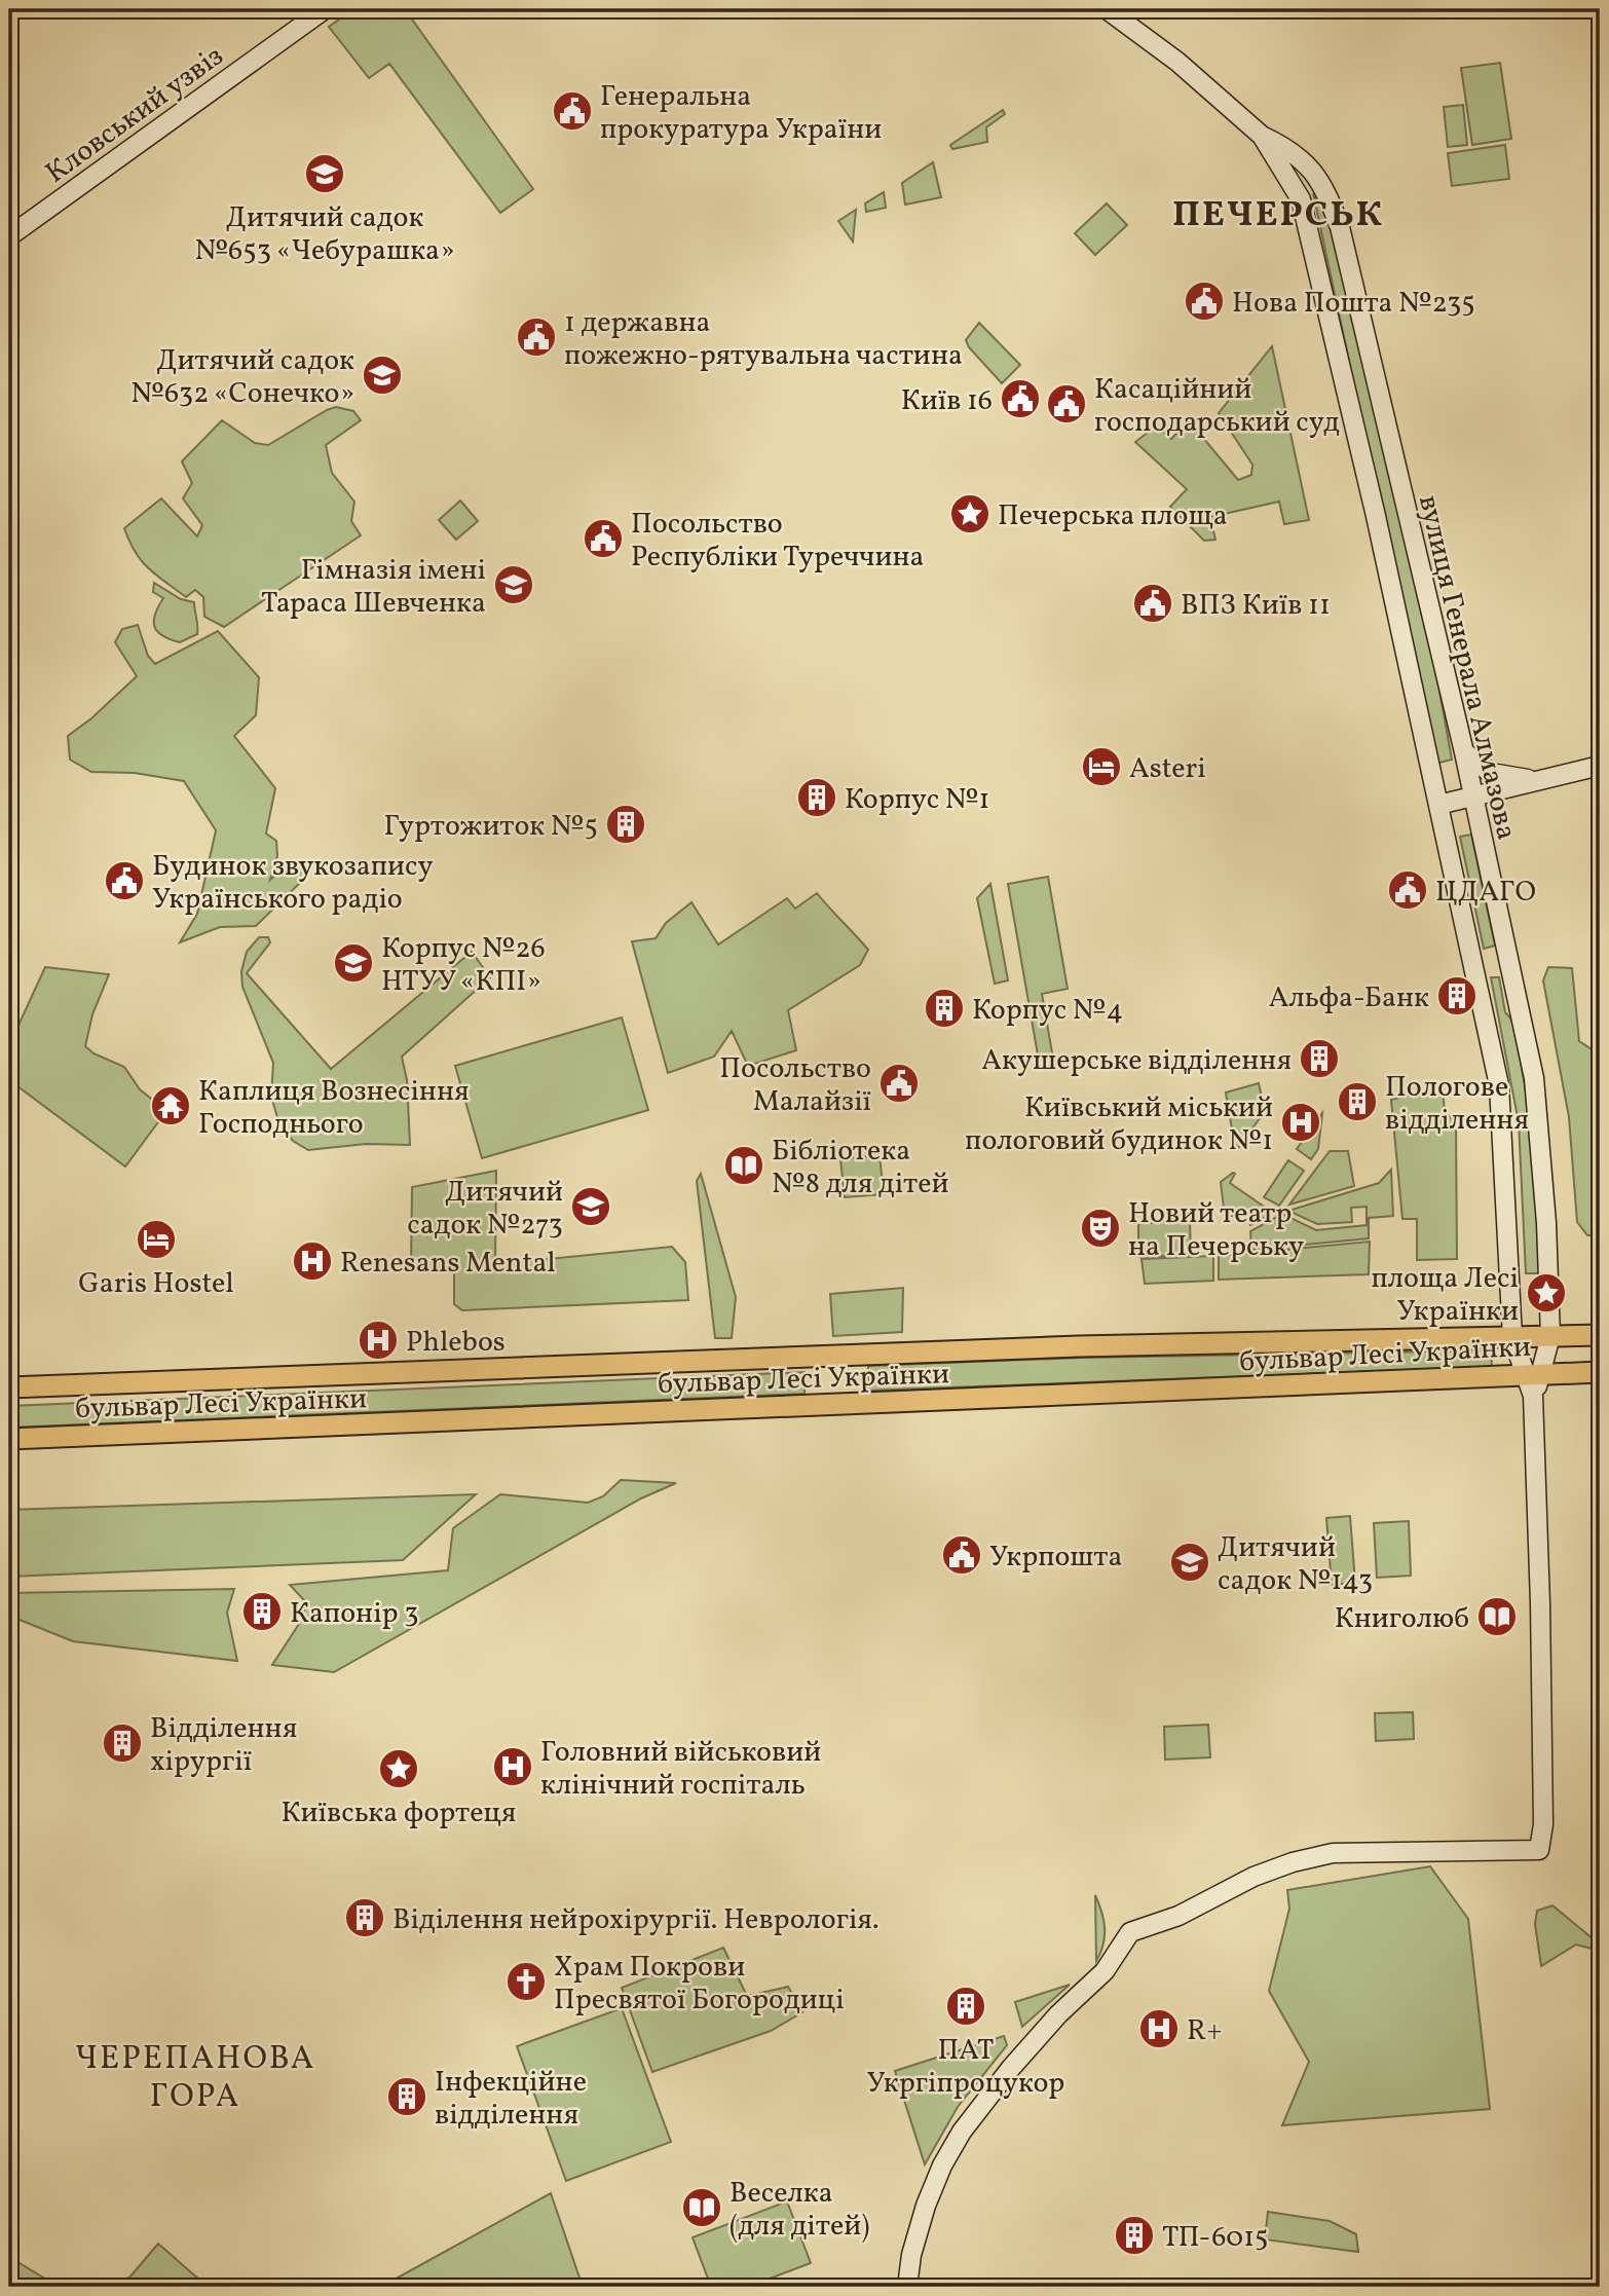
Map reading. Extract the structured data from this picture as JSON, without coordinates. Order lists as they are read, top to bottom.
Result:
{
  "streets": {
    "main road": ["Кловський узвіз", "вулиця Генерала Алмазова", "бульвар Лесі Українки"]
  },
  "crossings": [
    ["вулиця Генерала Алмазова", "бульвар Лесі Українки"]
  ],
  "districts": ["ПЕЧЕРСЬК", "ЧЕРЕПАНОВА ГОРА"],
  "places": {
    "public building": [
      "Генеральна прокуратура України",
      "Нова Пошта №235",
      "1 державна пожежно-рятувальна частина",
      "Київ 16",
      "Касаційний господарський суд",
      "Посольство Республіки Туреччина",
      "ВПЗ Київ 11",
      "Будинок звукозапису Українського радіо",
      "ЦДАГО",
      "Посольство Малайзії",
      "Укрпошта"
    ],
    "school or university": [
      "Дитячий садок №653 «Чебурашка»",
      "Дитячий садок №632 «Сонечко»",
      "Гімназія імені Тараса Шевченка",
      "Корпус №26 НТУУ «КПІ»",
      "Дитячий садок №273",
      "Дитячий садок №143"
    ],
    "place": ["Печерська площа", "площа Лесі Українки", "Київська фортеця"],
    "hotel": ["Asteri", "Garis Hostel"],
    "building": [
      "Корпус №1",
      "Гуртожиток №5",
      "Альфа-Банк",
      "Корпус №4",
      "Акушерське відділення",
      "Пологове відділення",
      "Капонір 3",
      "Відділення хірургії",
      "Віділення нейрохірургії. Неврологія.",
      "ПАТ Укргіпроцукор",
      "Інфекційне відділення",
      "ТП-6015"
    ],
    "temple": ["Каплиця Вознесіння Господнього"],
    "hospital": [
      "Київський міський пологовий будинок №1",
      "Renesans Mental",
      "Phlebos",
      "Головний військовий клінічний госпіталь",
      "R+"
    ],
    "library": ["Бібліотека №8 для дітей", "Книголюб", "Веселка (для дітей)"],
    "theatre": ["Новий театр на Печерську"],
    "church": ["Храм Покрови Пресвятої Богородиці"]
  }
}
